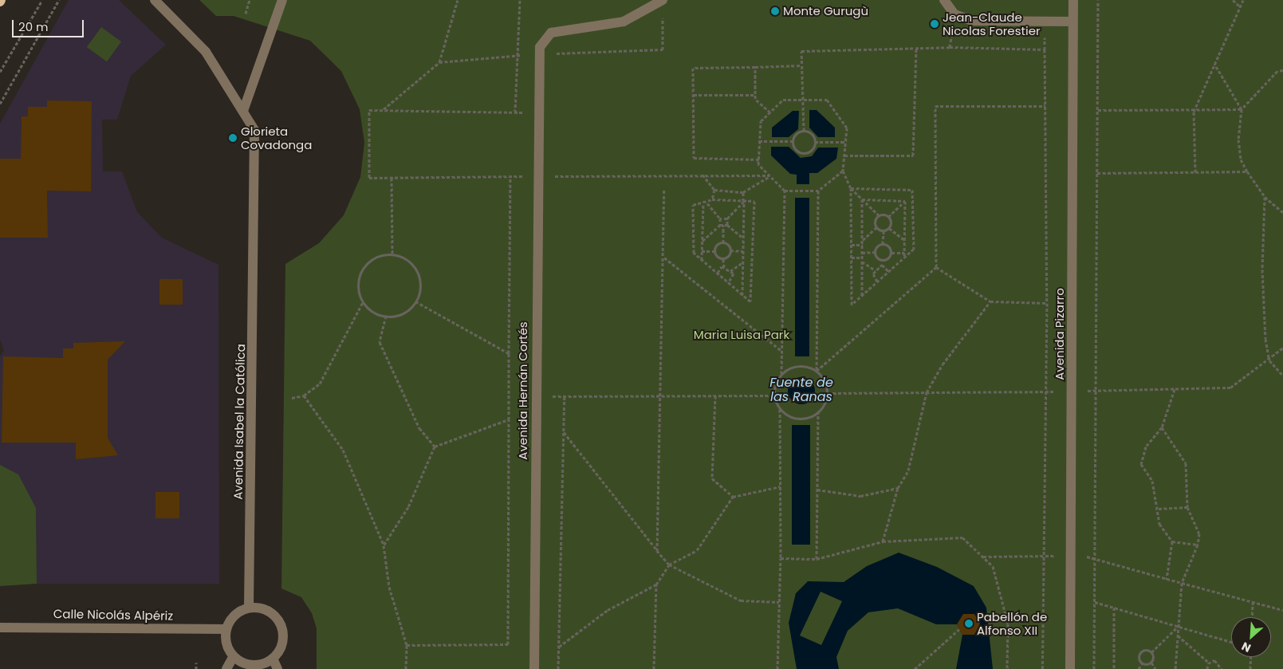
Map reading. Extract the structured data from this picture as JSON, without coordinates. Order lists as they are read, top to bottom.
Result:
{
  "streets": {
    "street": [
      "Avenida Pizarro",
      "Avenida Hernán Cortés",
      "Avenida Isabel la Católica",
      "Calle Nicolás Alpériz"
    ]
  },
  "crossings": [
    ["Avenida Isabel la Católica", "Calle Nicolás Alpériz"]
  ],
  "water": ["Fuente de las Ranas"],
  "parks": ["Maria Luisa Park"],
  "places": [
    "Monte Gurugù",
    "Jean-Claude Nicolas Forestier",
    "Glorieta Covadonga",
    "Pabellón de Alfonso XII"
  ],
  "scale_bar": "20 m",
  "north": "bottom left"
}
